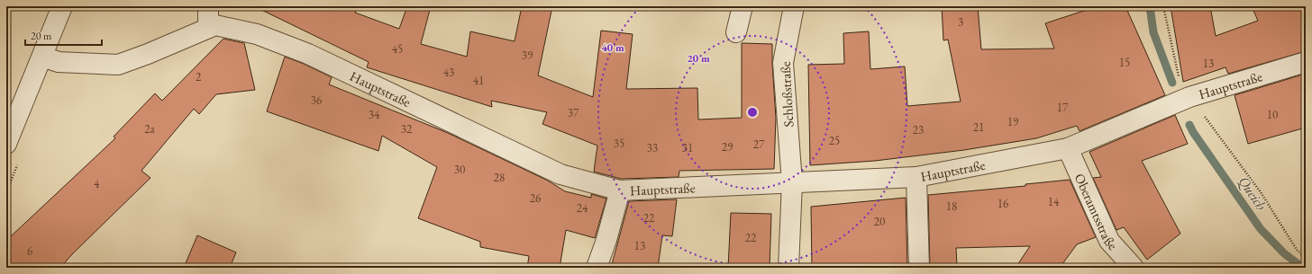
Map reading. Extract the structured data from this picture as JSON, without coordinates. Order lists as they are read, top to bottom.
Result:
{
  "streets": {
    "street": ["Hauptstraße", "Schloßstraße", "Oberamtsstraße"]
  },
  "crossings": [
    ["Hauptstraße", "Schloßstraße"],
    ["Hauptstraße", "Oberamtsstraße"]
  ],
  "water": ["Queich"],
  "house_numbers": [
    "3",
    "45",
    "39",
    "15",
    "13",
    "43",
    "2",
    "41",
    "36",
    "17",
    "37",
    "34",
    "10",
    "19",
    "21",
    "2a",
    "32",
    "23",
    "25",
    "35",
    "27",
    "29",
    "33",
    "31",
    "30",
    "28",
    "4",
    "26",
    "14",
    "16",
    "18",
    "24",
    "22",
    "20",
    "22",
    "13",
    "6"
  ],
  "scale_bar": "20 m",
  "rings": ["40 m", "20 m"]
}
